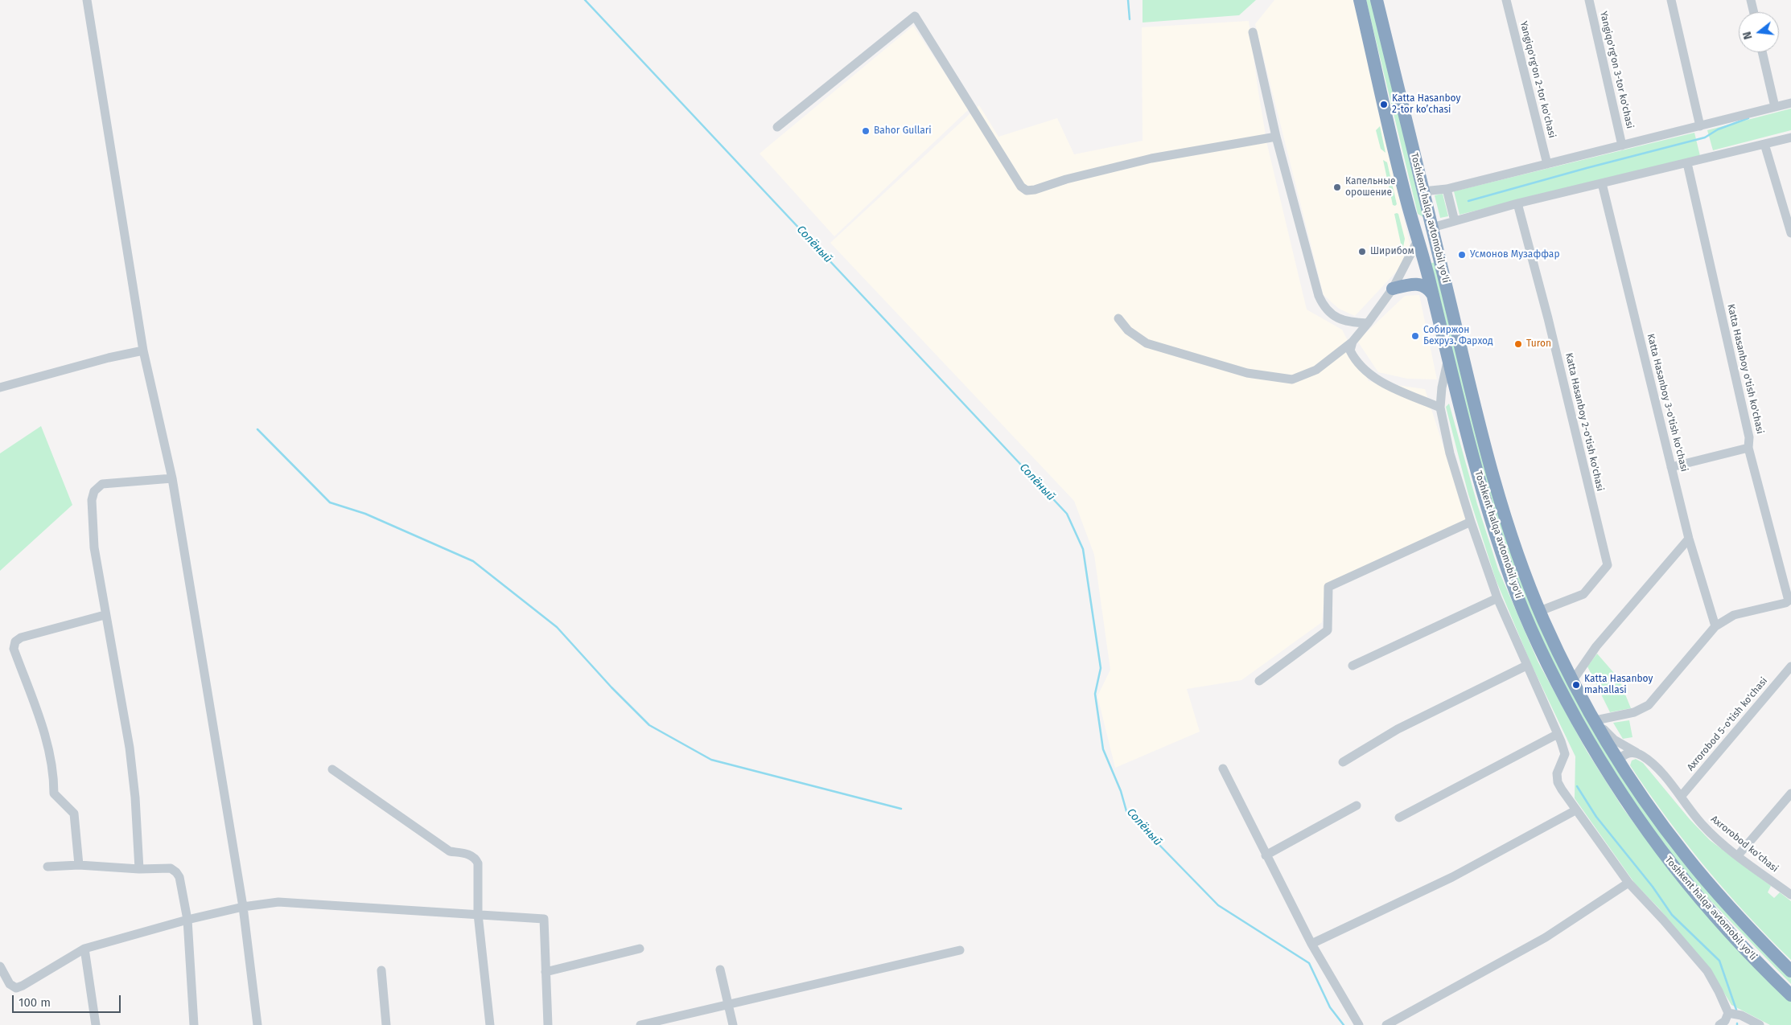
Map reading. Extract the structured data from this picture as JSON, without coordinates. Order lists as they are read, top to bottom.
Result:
{
  "streets": {
    "highway": ["Toshkent halqa avtomobil yo'li"],
    "street": [
      "Yangiqo'rg'on 3-tor ko'chasi",
      "Yangiqo'rg'on 2-tor ko'chasi",
      "Katta Hasanboy o'tish ko'chasi",
      "Katta Hasanboy 3-o'tish ko'chasi",
      "Katta Hasanboy 2-o'tish ko'chasi",
      "Axrorobod 5-o'tish ko'chasi",
      "Axrorobod ko'chasi"
    ]
  },
  "crossings": [
    ["Toshkent halqa avtomobil yo'li", "Katta Hasanboy 2-o'tish ko'chasi"],
    ["Toshkent halqa avtomobil yo'li", "Axrorobod ko'chasi"],
    ["Katta Hasanboy o'tish ko'chasi", "Katta Hasanboy 3-o'tish ko'chasi"],
    ["Axrorobod 5-o'tish ko'chasi", "Axrorobod ko'chasi"]
  ],
  "water": ["Солёный"],
  "places": [
    "Katta Hasanboy 2-tor ko’chasi",
    "Bahor Gullari",
    "Капельные орошение",
    "Ширибом",
    "Усмонов Музаффар",
    "Собиржон Бехруз. Фарход",
    "Turon",
    "Katta Hasanboy mahallasi"
  ],
  "scale_bar": "100 m",
  "north": "left"
}
